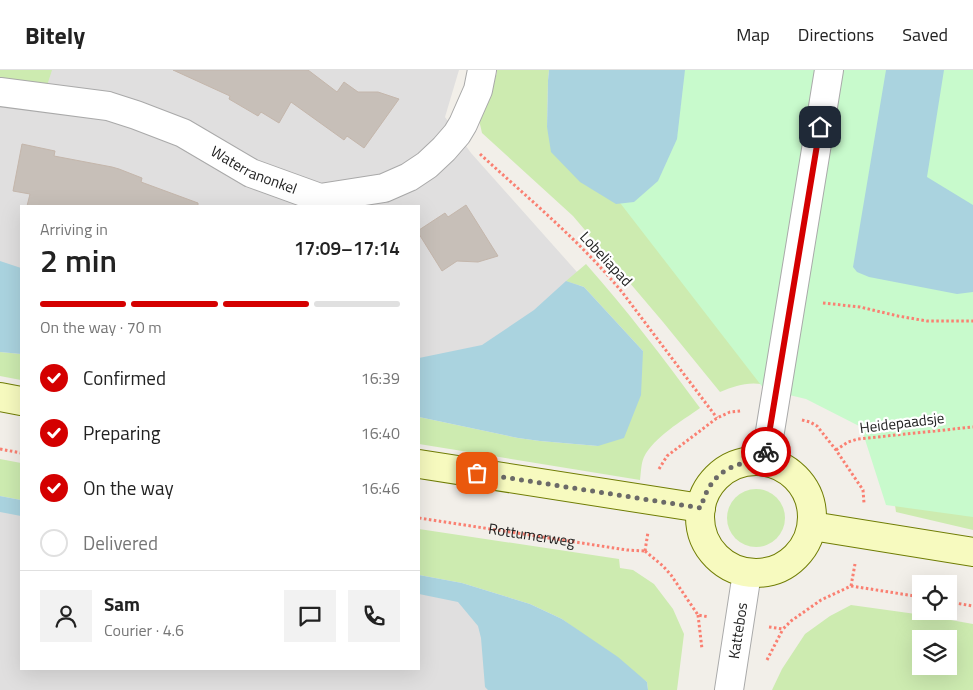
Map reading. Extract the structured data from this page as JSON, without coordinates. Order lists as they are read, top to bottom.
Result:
{
  "streets": {
    "street": ["Waterranonkel", "Kattebos"],
    "path": ["Lobeliapad", "Heidepaadsje", "Rottumerweg"]
  },
  "crossings": [
    ["Waterranonkel", "Lobeliapad"]
  ],
  "page": {
    "header": "Bitely",
    "nav": ["Map", "Directions", "Saved"],
    "heading": ["2 min", "Arriving in", "17:09–17:14"],
    "panel": ["Sam", "Courier · 4.6"],
    "bar": "On the way · 70 m",
    "list": [
      ["Confirmed", "16:39"],
      ["Preparing", "16:40"],
      ["On the way", "16:46"],
      "Delivered"
    ]
  }
}
